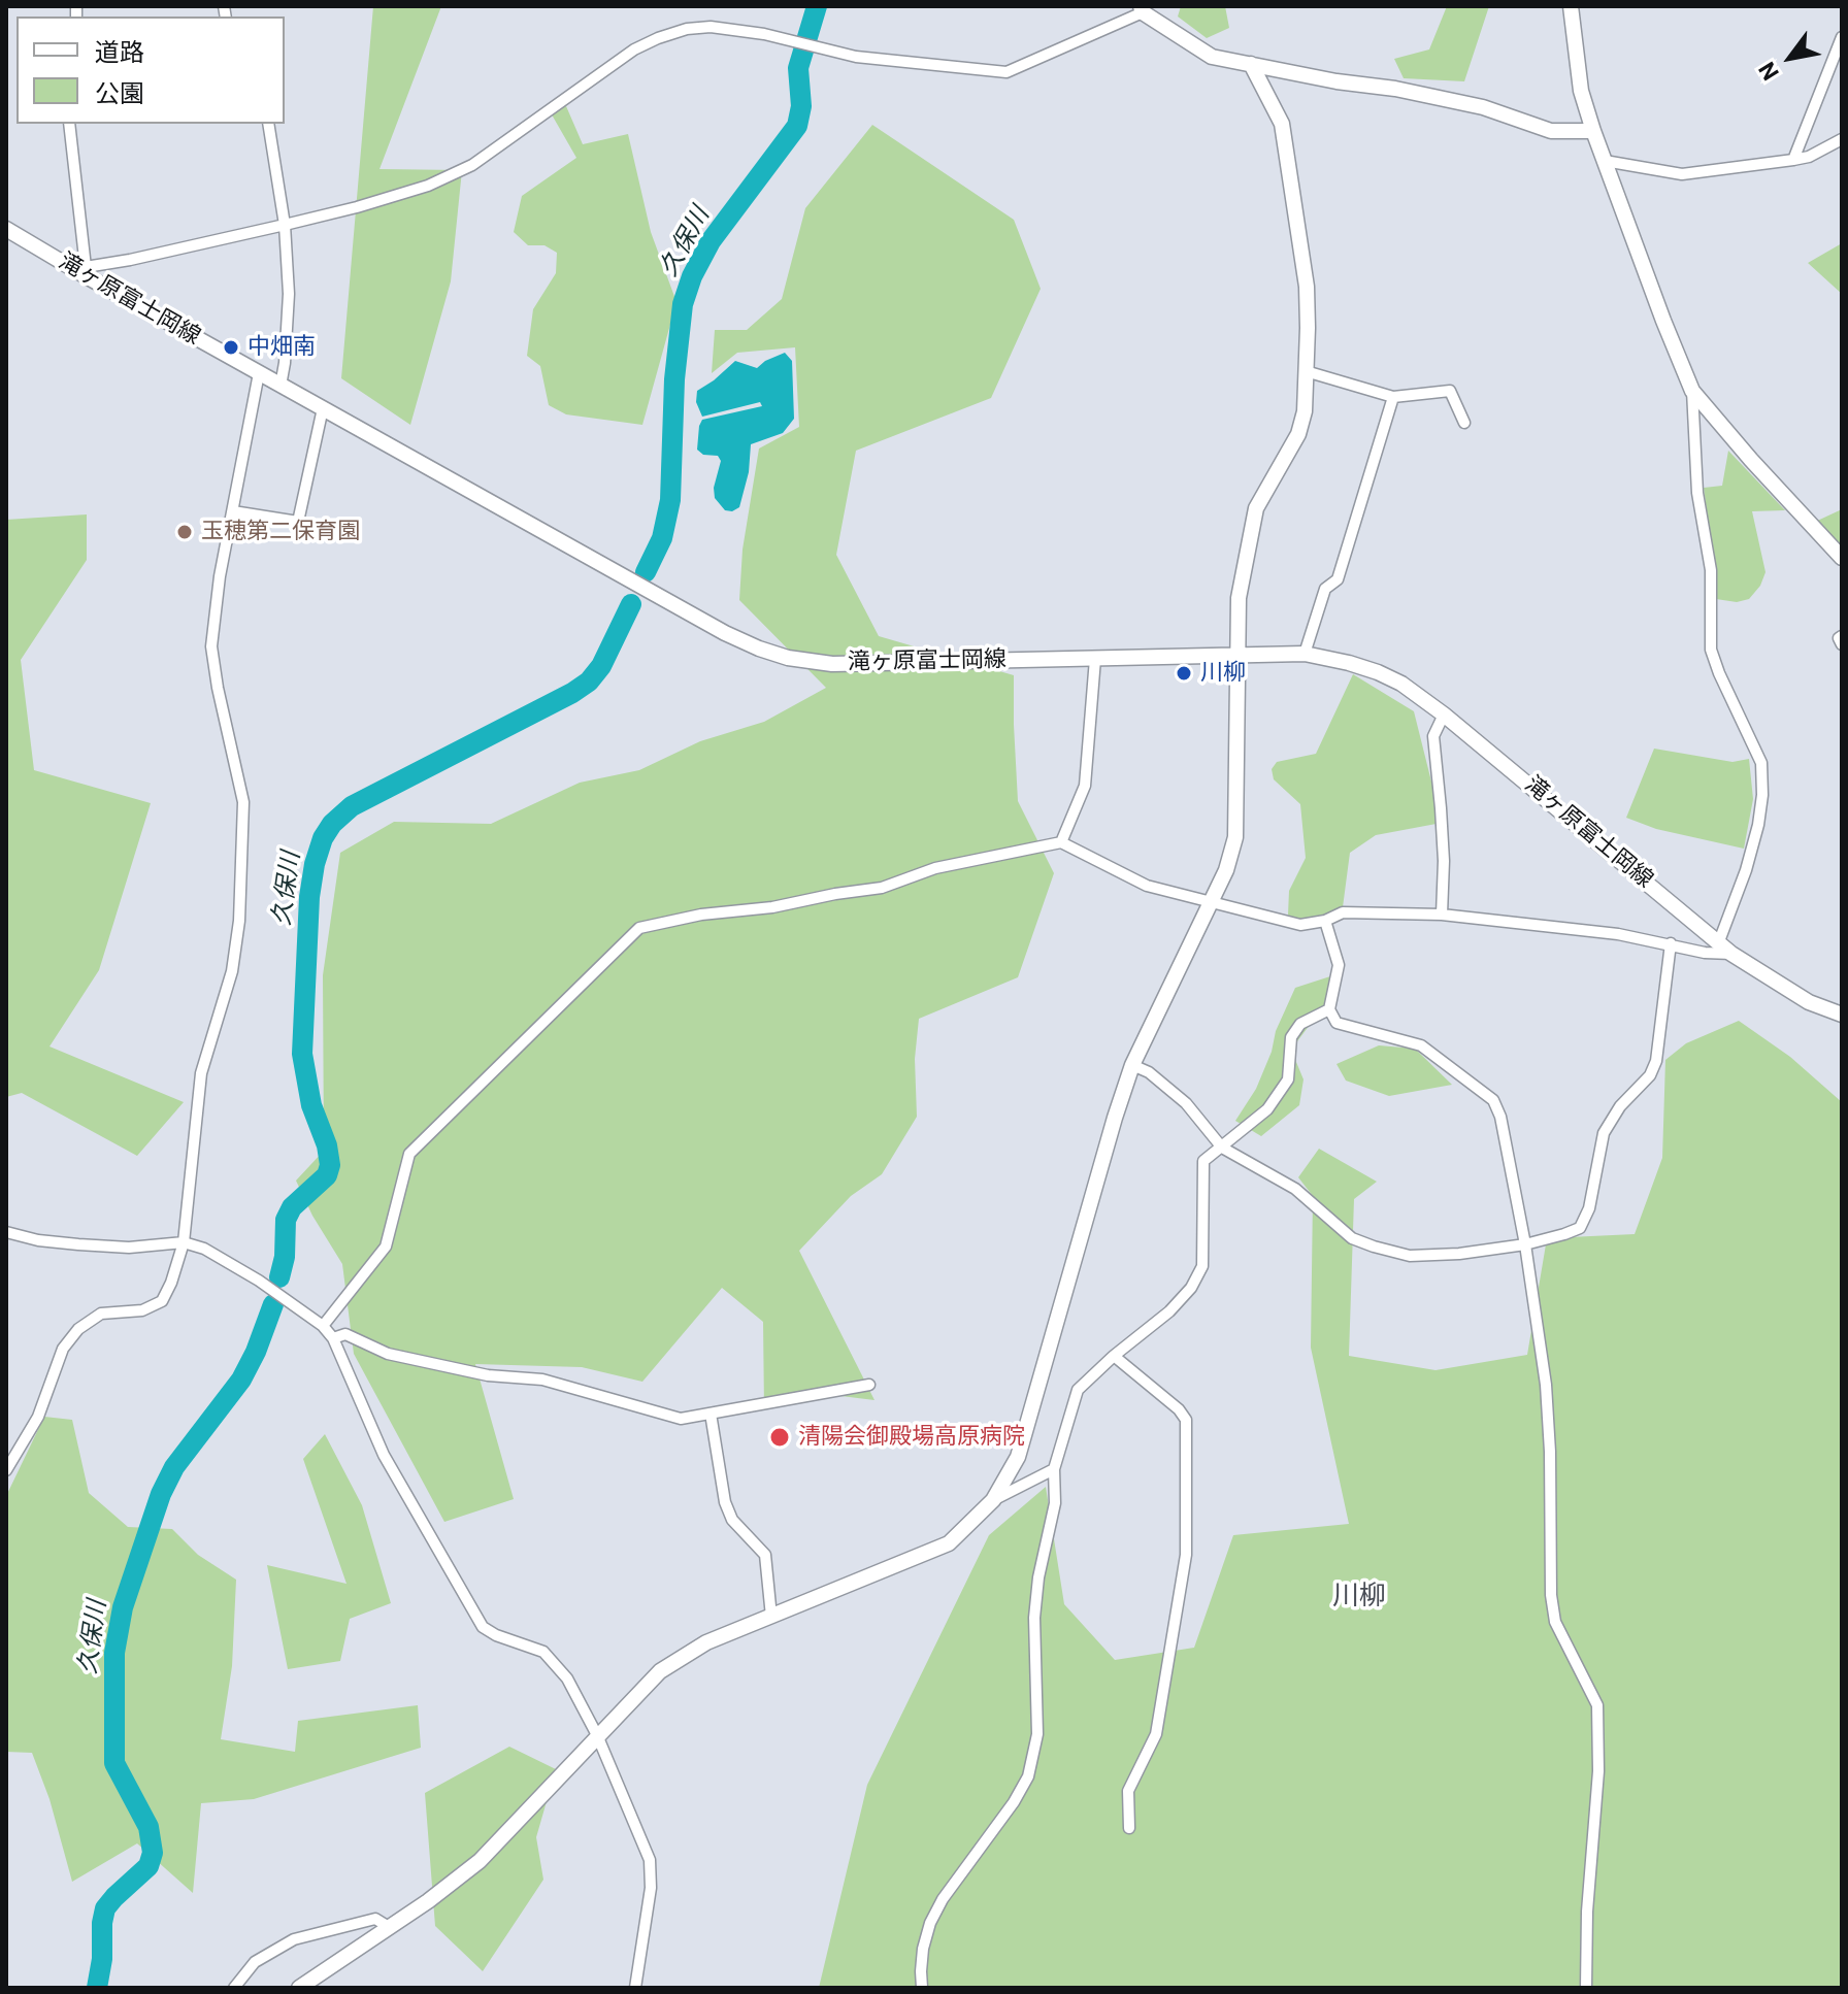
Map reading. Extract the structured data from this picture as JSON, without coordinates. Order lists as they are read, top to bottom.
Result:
{
  "streets": {
    "street": ["滝ヶ原富士岡線"]
  },
  "districts": ["川柳"],
  "water": ["久保川"],
  "places": [
    "中畑南",
    "玉穂第二保育園",
    "川柳",
    "清陽会御殿場高原病院"
  ],
  "legend": ["道路", "公園"],
  "north": "bottom left"
}
